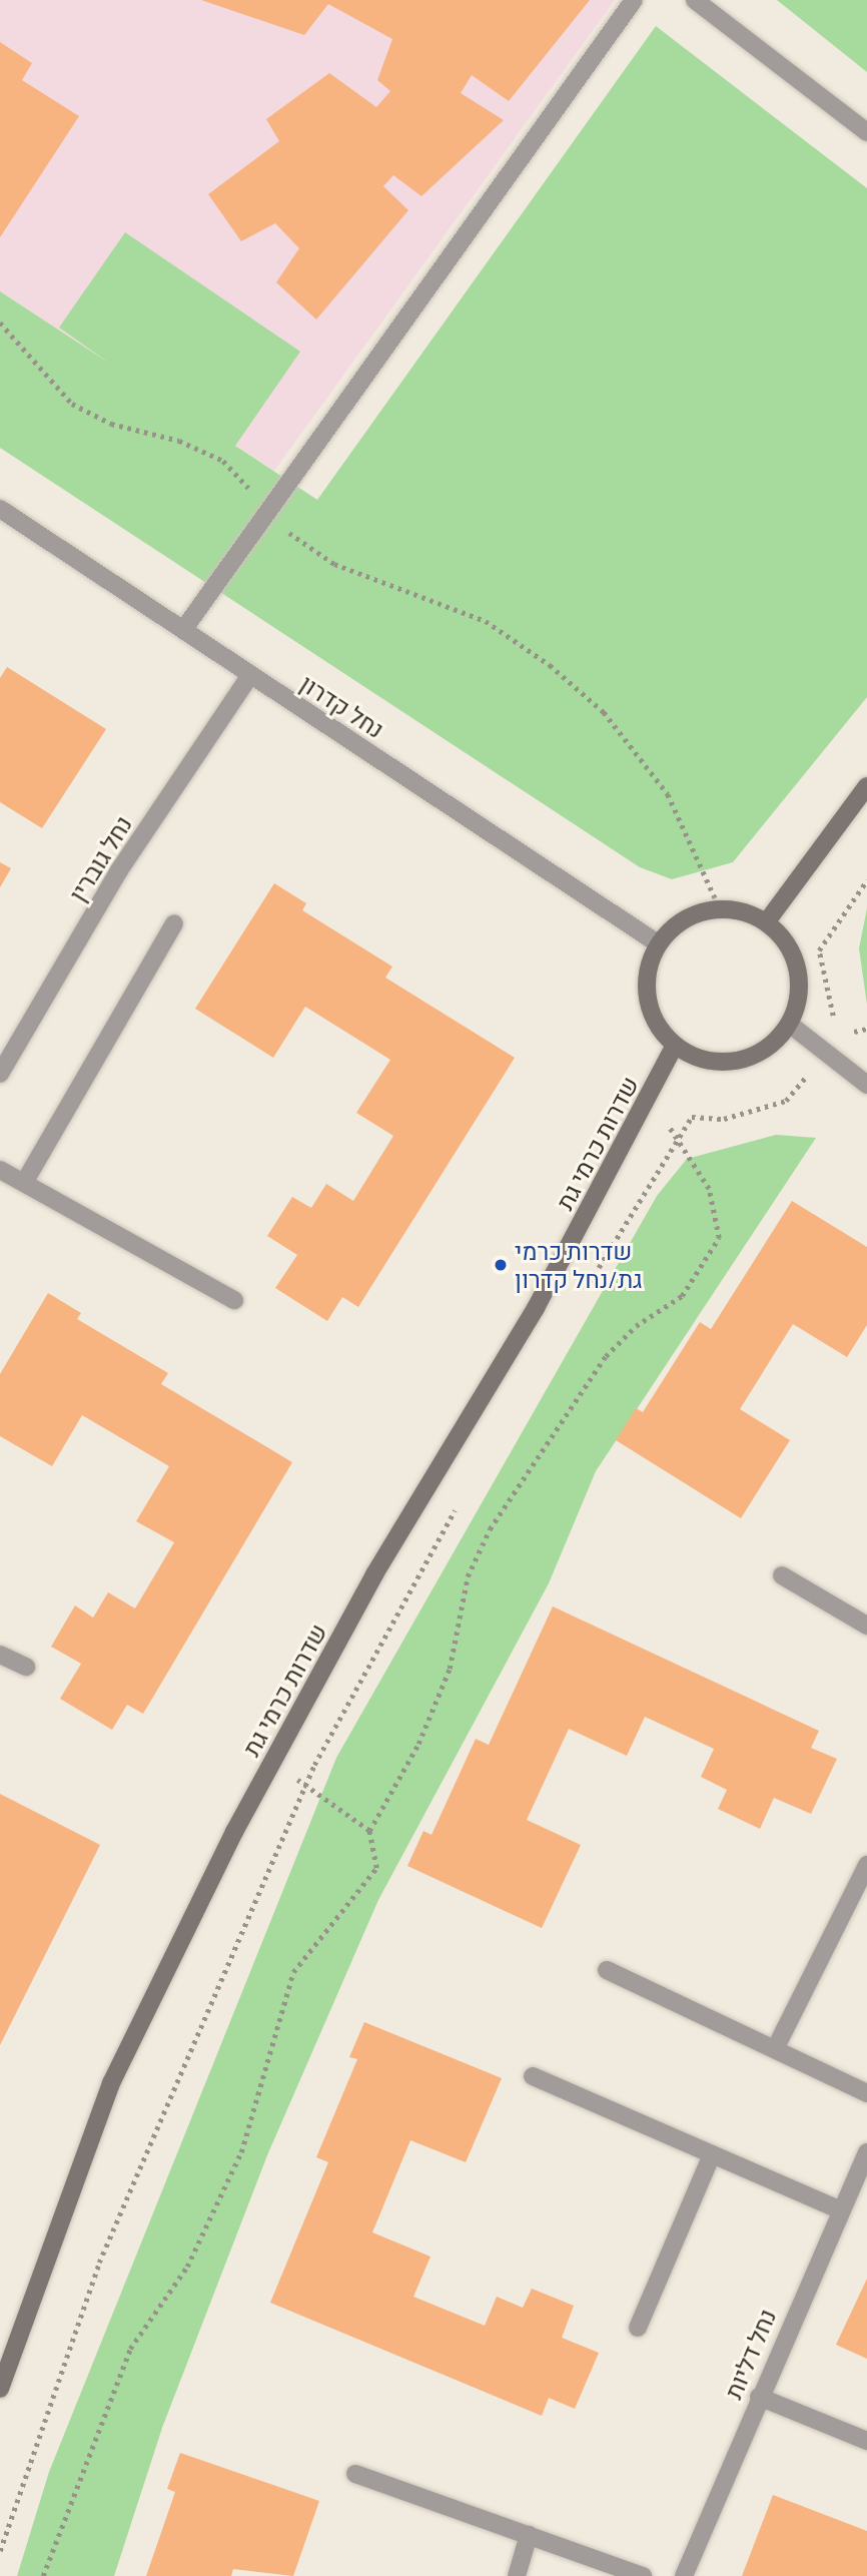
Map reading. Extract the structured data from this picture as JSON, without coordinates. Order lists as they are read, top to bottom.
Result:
{
  "streets": {
    "street": [
      "נחל קדרון",
      "נחל גוברין",
      "שדרות כרמי גת",
      "נחל דליות"
    ]
  },
  "crossings": [
    ["נחל קדרון", "נחל גוברין"],
    ["נחל קדרון", "שדרות כרמי גת"]
  ],
  "places": ["שדרות כרמי גת/נחל קדרון"]
}
